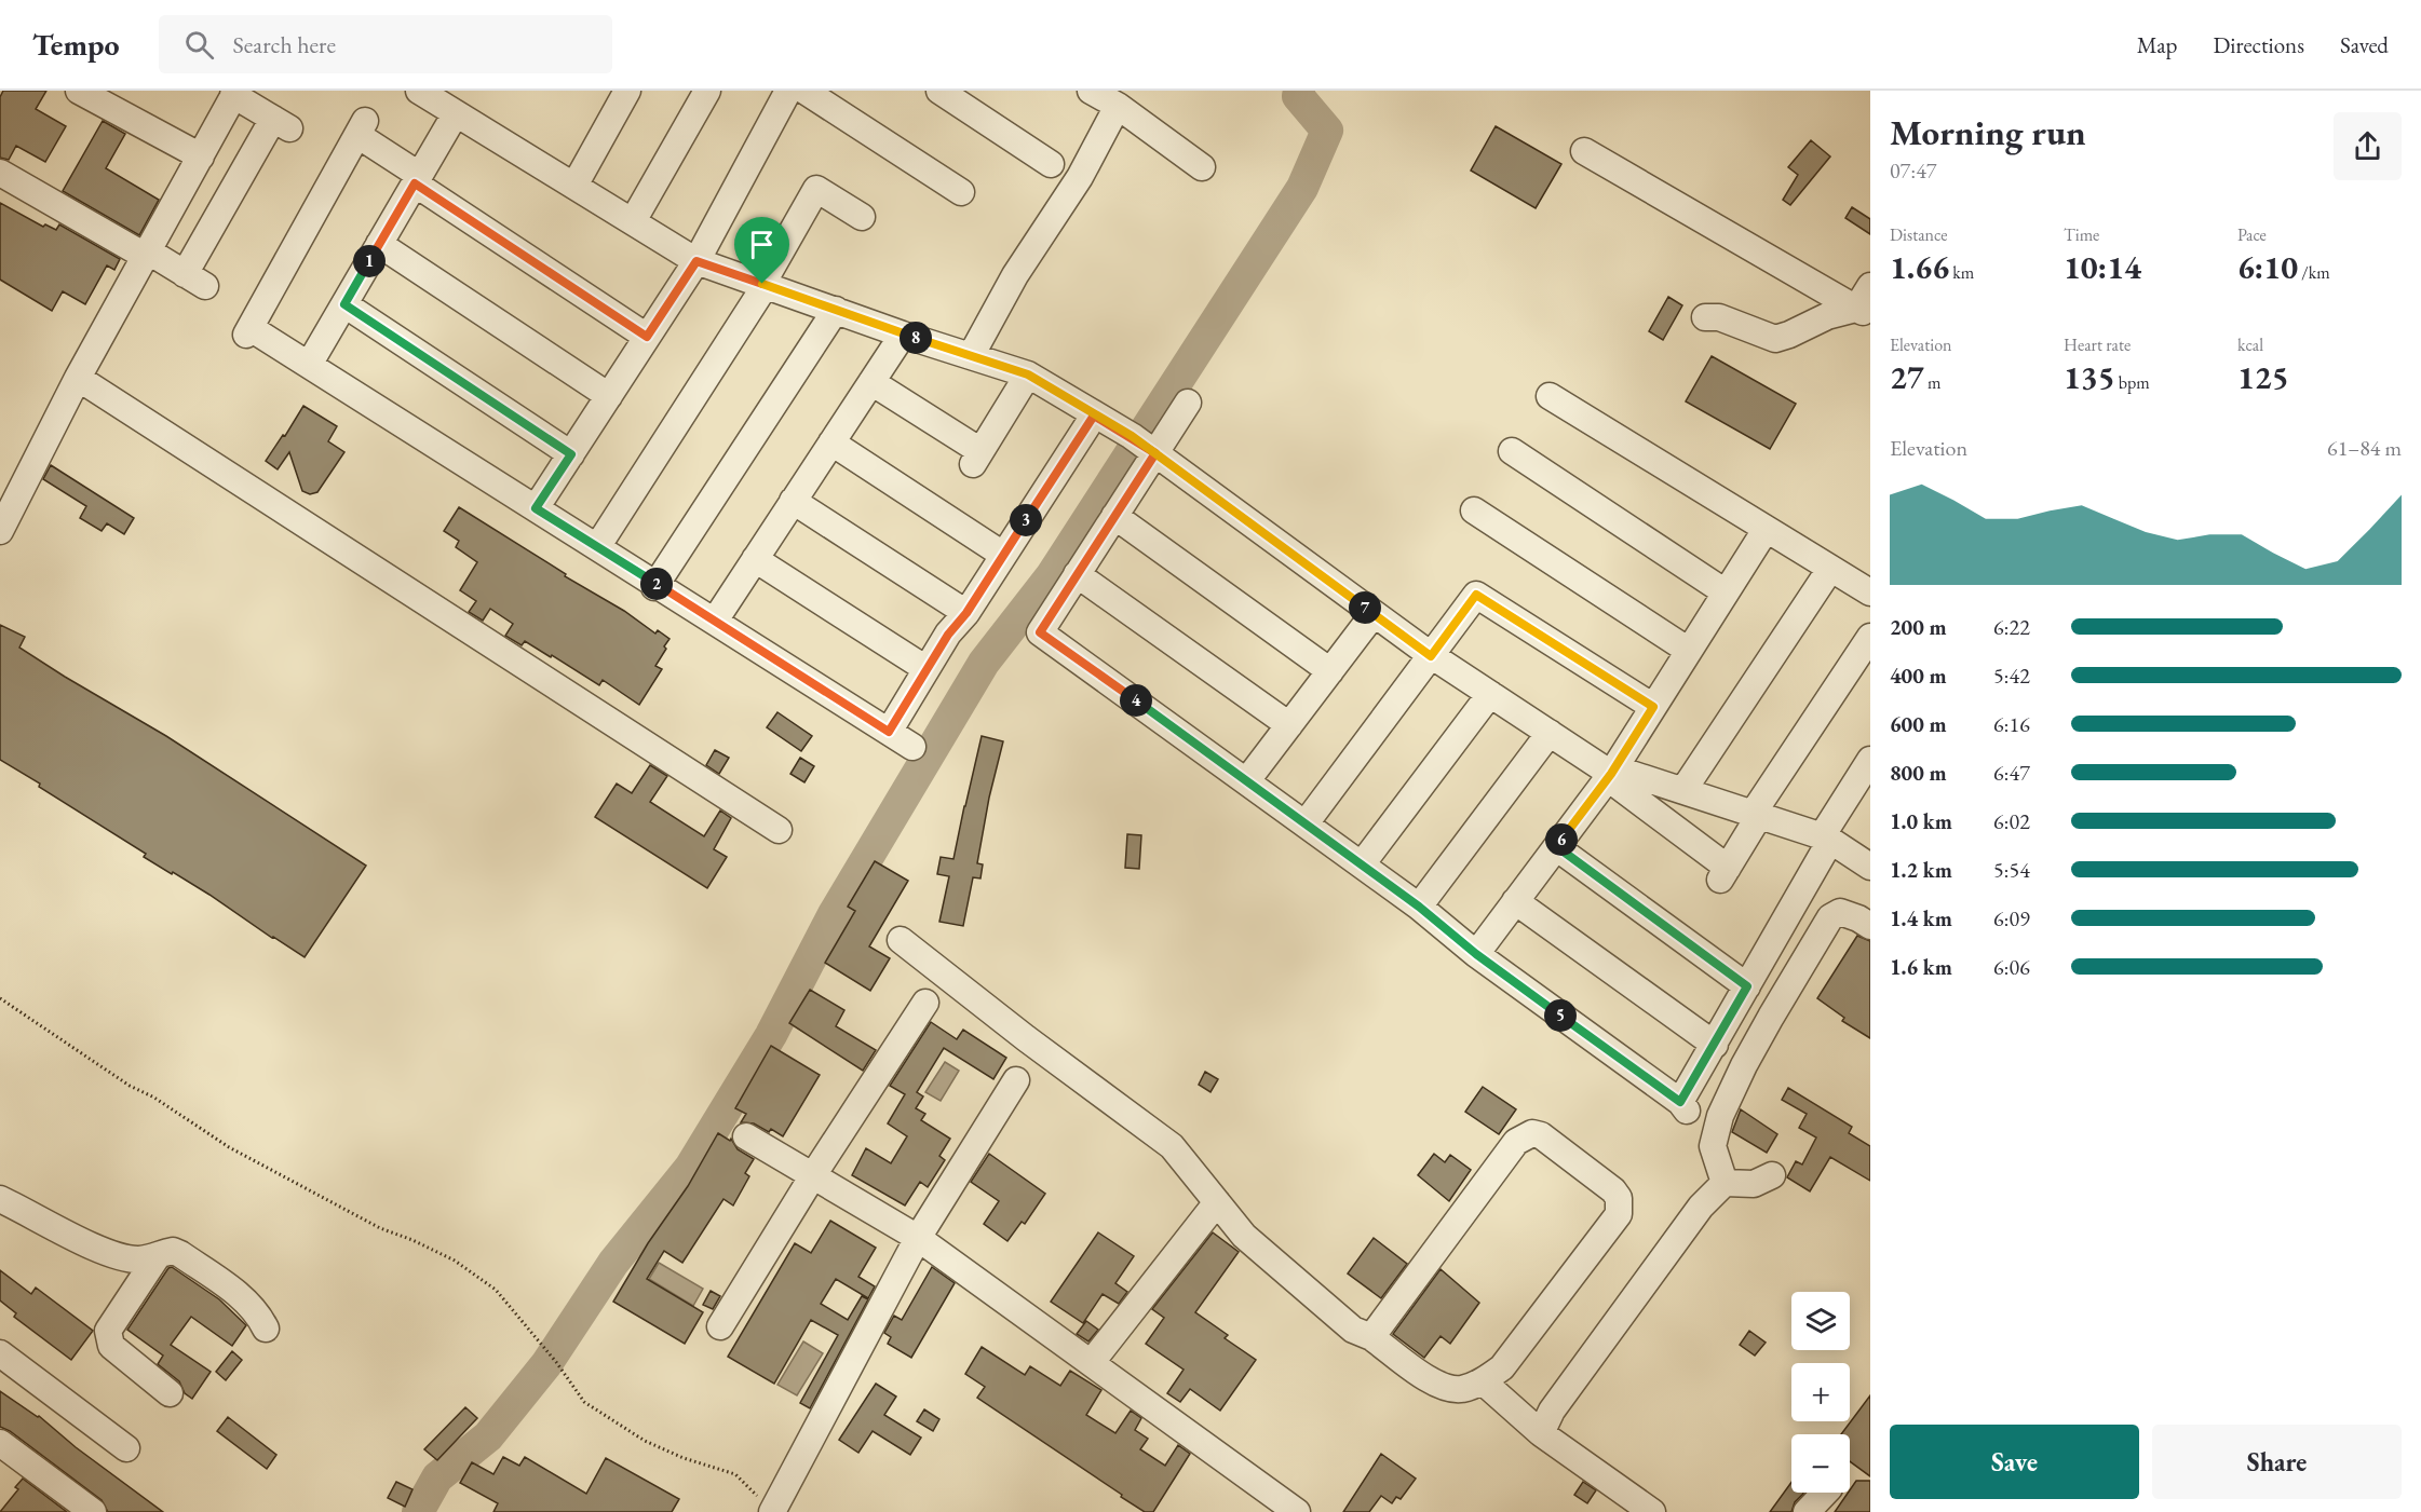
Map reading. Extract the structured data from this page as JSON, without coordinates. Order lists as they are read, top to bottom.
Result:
{
  "page": {
    "header": "Tempo",
    "search": "Search here",
    "nav": ["Map", "Directions", "Saved"],
    "heading": ["Morning run", "07:47"],
    "stats": [
      ["Distance", "1.66 km"],
      ["Time", "10:14"],
      ["Pace", "6:10 /km"],
      ["Elevation", "27 m"],
      ["Heart rate", "135 bpm"],
      ["kcal", "125"]
    ],
    "pins": [
      "1",
      "8",
      "3",
      "2",
      "7",
      "4",
      "6",
      "5"
    ],
    "chart": ["Elevation", "61–84 m"],
    "list": [
      {
        "name": "200 m",
        "note": "6:22"
      },
      {
        "name": "400 m",
        "note": "5:42"
      },
      {
        "name": "600 m",
        "note": "6:16"
      },
      {
        "name": "800 m",
        "note": "6:47"
      },
      {
        "name": "1.0 km",
        "note": "6:02"
      },
      {
        "name": "1.2 km",
        "note": "5:54"
      },
      {
        "name": "1.4 km",
        "note": "6:09"
      },
      {
        "name": "1.6 km",
        "note": "6:06"
      }
    ],
    "map_buttons": ["+", "−"],
    "buttons": ["Save", "Share"]
  }
}
